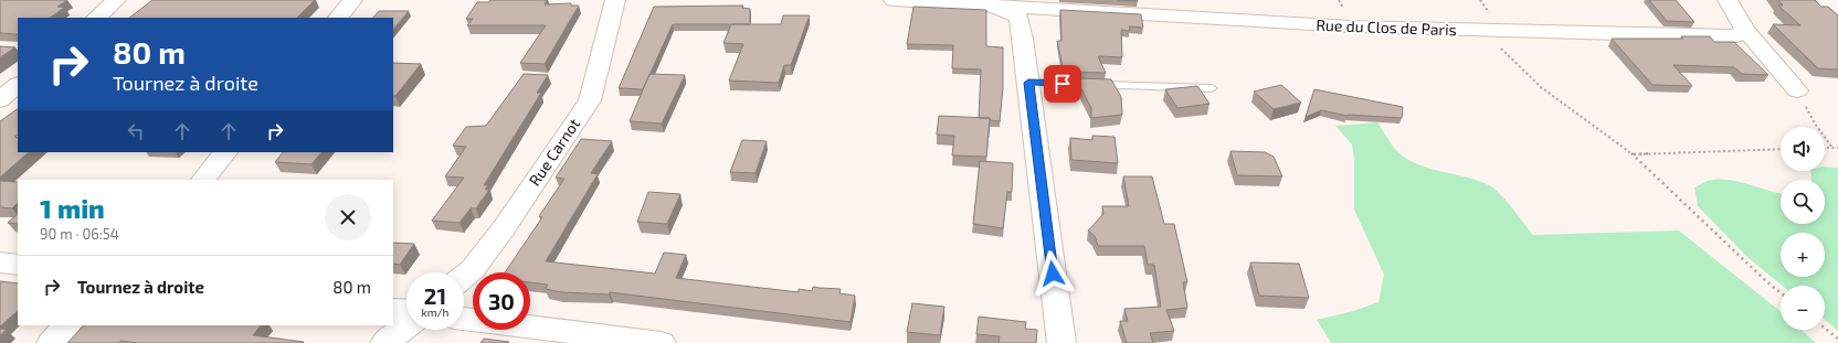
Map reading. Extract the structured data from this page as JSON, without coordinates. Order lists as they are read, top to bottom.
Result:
{
  "streets": {
    "street": ["Rue du Clos de Paris", "Rue Carnot"]
  },
  "page": {
    "turn": ["80 m", "Tournez à droite"],
    "map_buttons": ["+", "−"],
    "heading": ["1 min", "90 m · 06:54"],
    "list": [
      {
        "name": "Tournez à droite",
        "value": "80 m"
      }
    ],
    "speed": "21 km/h",
    "limit": "30"
  }
}
